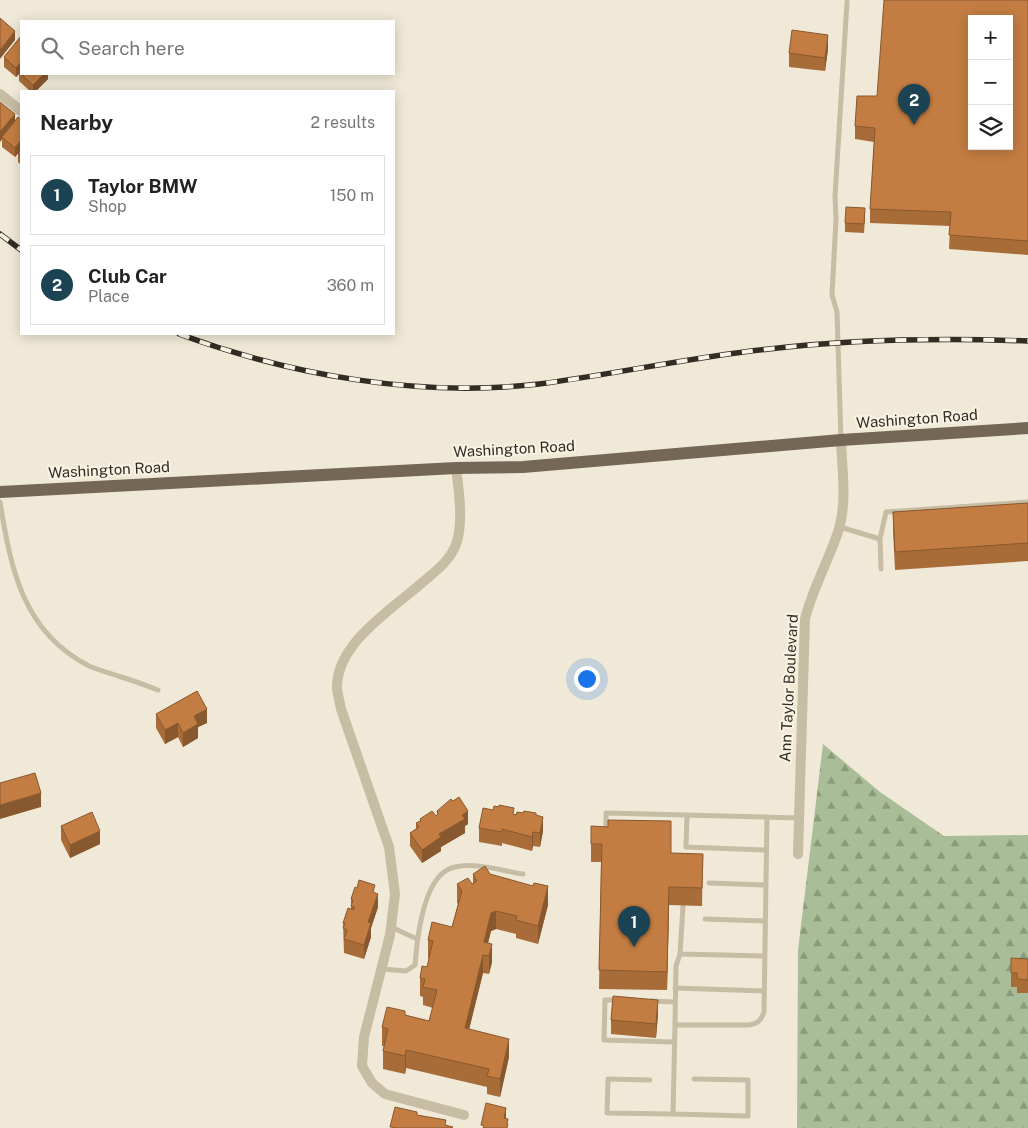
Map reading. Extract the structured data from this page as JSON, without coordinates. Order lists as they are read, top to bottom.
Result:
{
  "streets": {
    "main road": ["Washington Road"],
    "street": ["Ann Taylor Boulevard"]
  },
  "crossings": [
    ["Washington Road", "Ann Taylor Boulevard"]
  ],
  "page": {
    "map_buttons": ["+", "−"],
    "search": "Search here",
    "pins": ["2", "1"],
    "heading": ["Nearby", "2 results"],
    "list": [
      {
        "mark": "1",
        "name": "Taylor BMW",
        "note": "Shop",
        "value": "150 m"
      },
      {
        "mark": "2",
        "name": "Club Car",
        "note": "Place",
        "value": "360 m"
      }
    ]
  }
}
